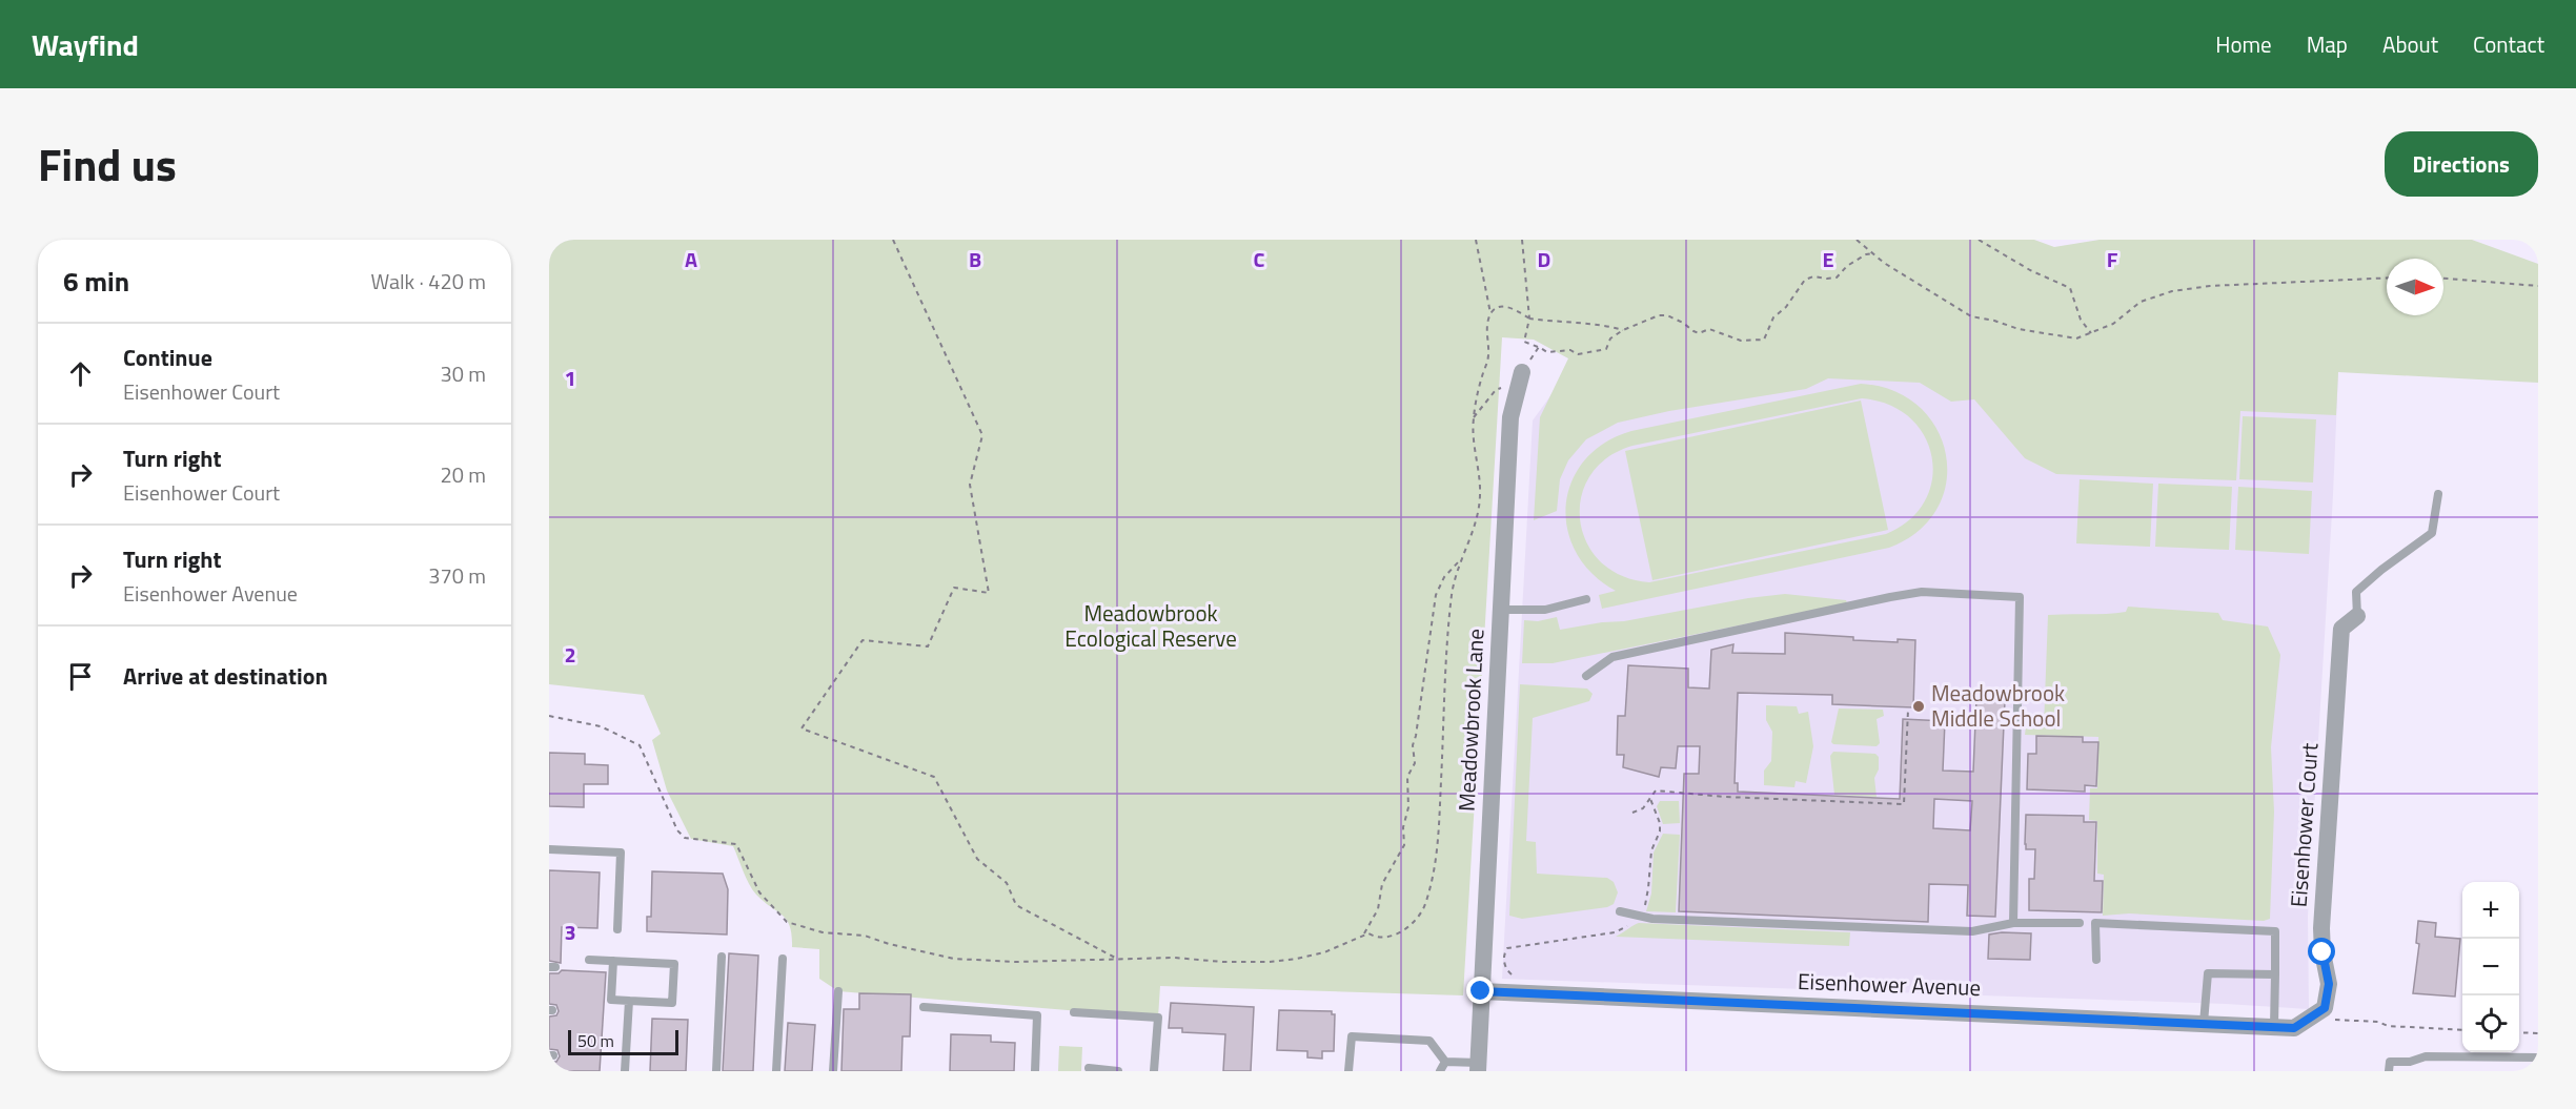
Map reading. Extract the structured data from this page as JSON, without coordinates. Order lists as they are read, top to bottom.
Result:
{
  "streets": {
    "street": ["Meadowbrook Lane", "Eisenhower Court", "Eisenhower Avenue"]
  },
  "crossings": [
    ["Meadowbrook Lane", "Eisenhower Avenue"],
    ["Eisenhower Court", "Eisenhower Avenue"]
  ],
  "parks": ["Meadowbrook Ecological Reserve"],
  "places": ["Meadowbrook Middle School"],
  "scale_bar": "50 m",
  "north": "right",
  "page": {
    "header": "Wayfind",
    "nav": [
      "Home",
      "Map",
      "About",
      "Contact"
    ],
    "title": "Find us",
    "buttons": "Directions",
    "heading": ["6 min", "Walk · 420 m"],
    "list": [
      ["Continue", "Eisenhower Court", "30 m"],
      ["Turn right", "Eisenhower Court", "20 m"],
      ["Turn right", "Eisenhower Avenue", "370 m"],
      "Arrive at destination"
    ],
    "map_buttons": ["+", "−"],
    "scale": "50 m"
  },
  "grid": {
    "columns": [
      "A",
      "B",
      "C",
      "D",
      "E",
      "F"
    ],
    "rows": ["1", "2", "3"]
  }
}
